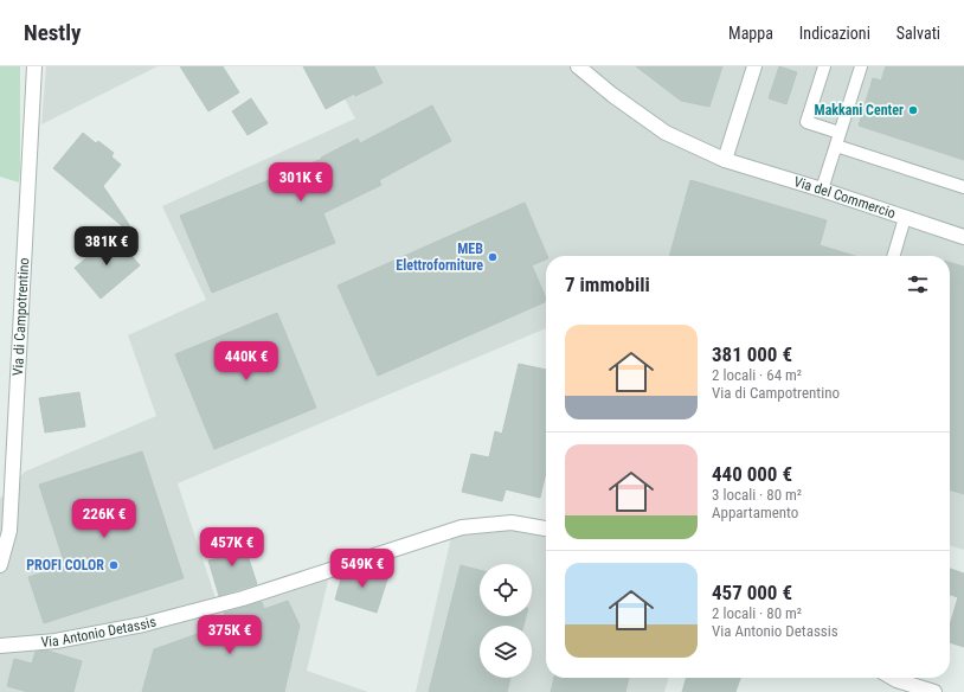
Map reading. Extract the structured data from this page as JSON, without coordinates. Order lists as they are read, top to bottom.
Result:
{
  "streets": {
    "street": ["Via del Commercio", "Via di Campotrentino", "Via Antonio Detassis"]
  },
  "places": ["Makkani Center", "MEB Elettroforniture", "PROFI COLOR"],
  "page": {
    "header": "Nestly",
    "nav": ["Mappa", "Indicazioni", "Salvati"],
    "price": [
      "301K €",
      "381K €",
      "440K €",
      "226K €",
      "457K €",
      "549K €",
      "375K €"
    ],
    "heading": "7 immobili",
    "list": [
      {
        "name": "381 000 €",
        "note": "2 locali · 64 m² · Via di Campotrentino"
      },
      {
        "name": "440 000 €",
        "note": "3 locali · 80 m² · Appartamento"
      },
      {
        "name": "457 000 €",
        "note": "2 locali · 80 m² · Via Antonio Detassis"
      }
    ]
  }
}
